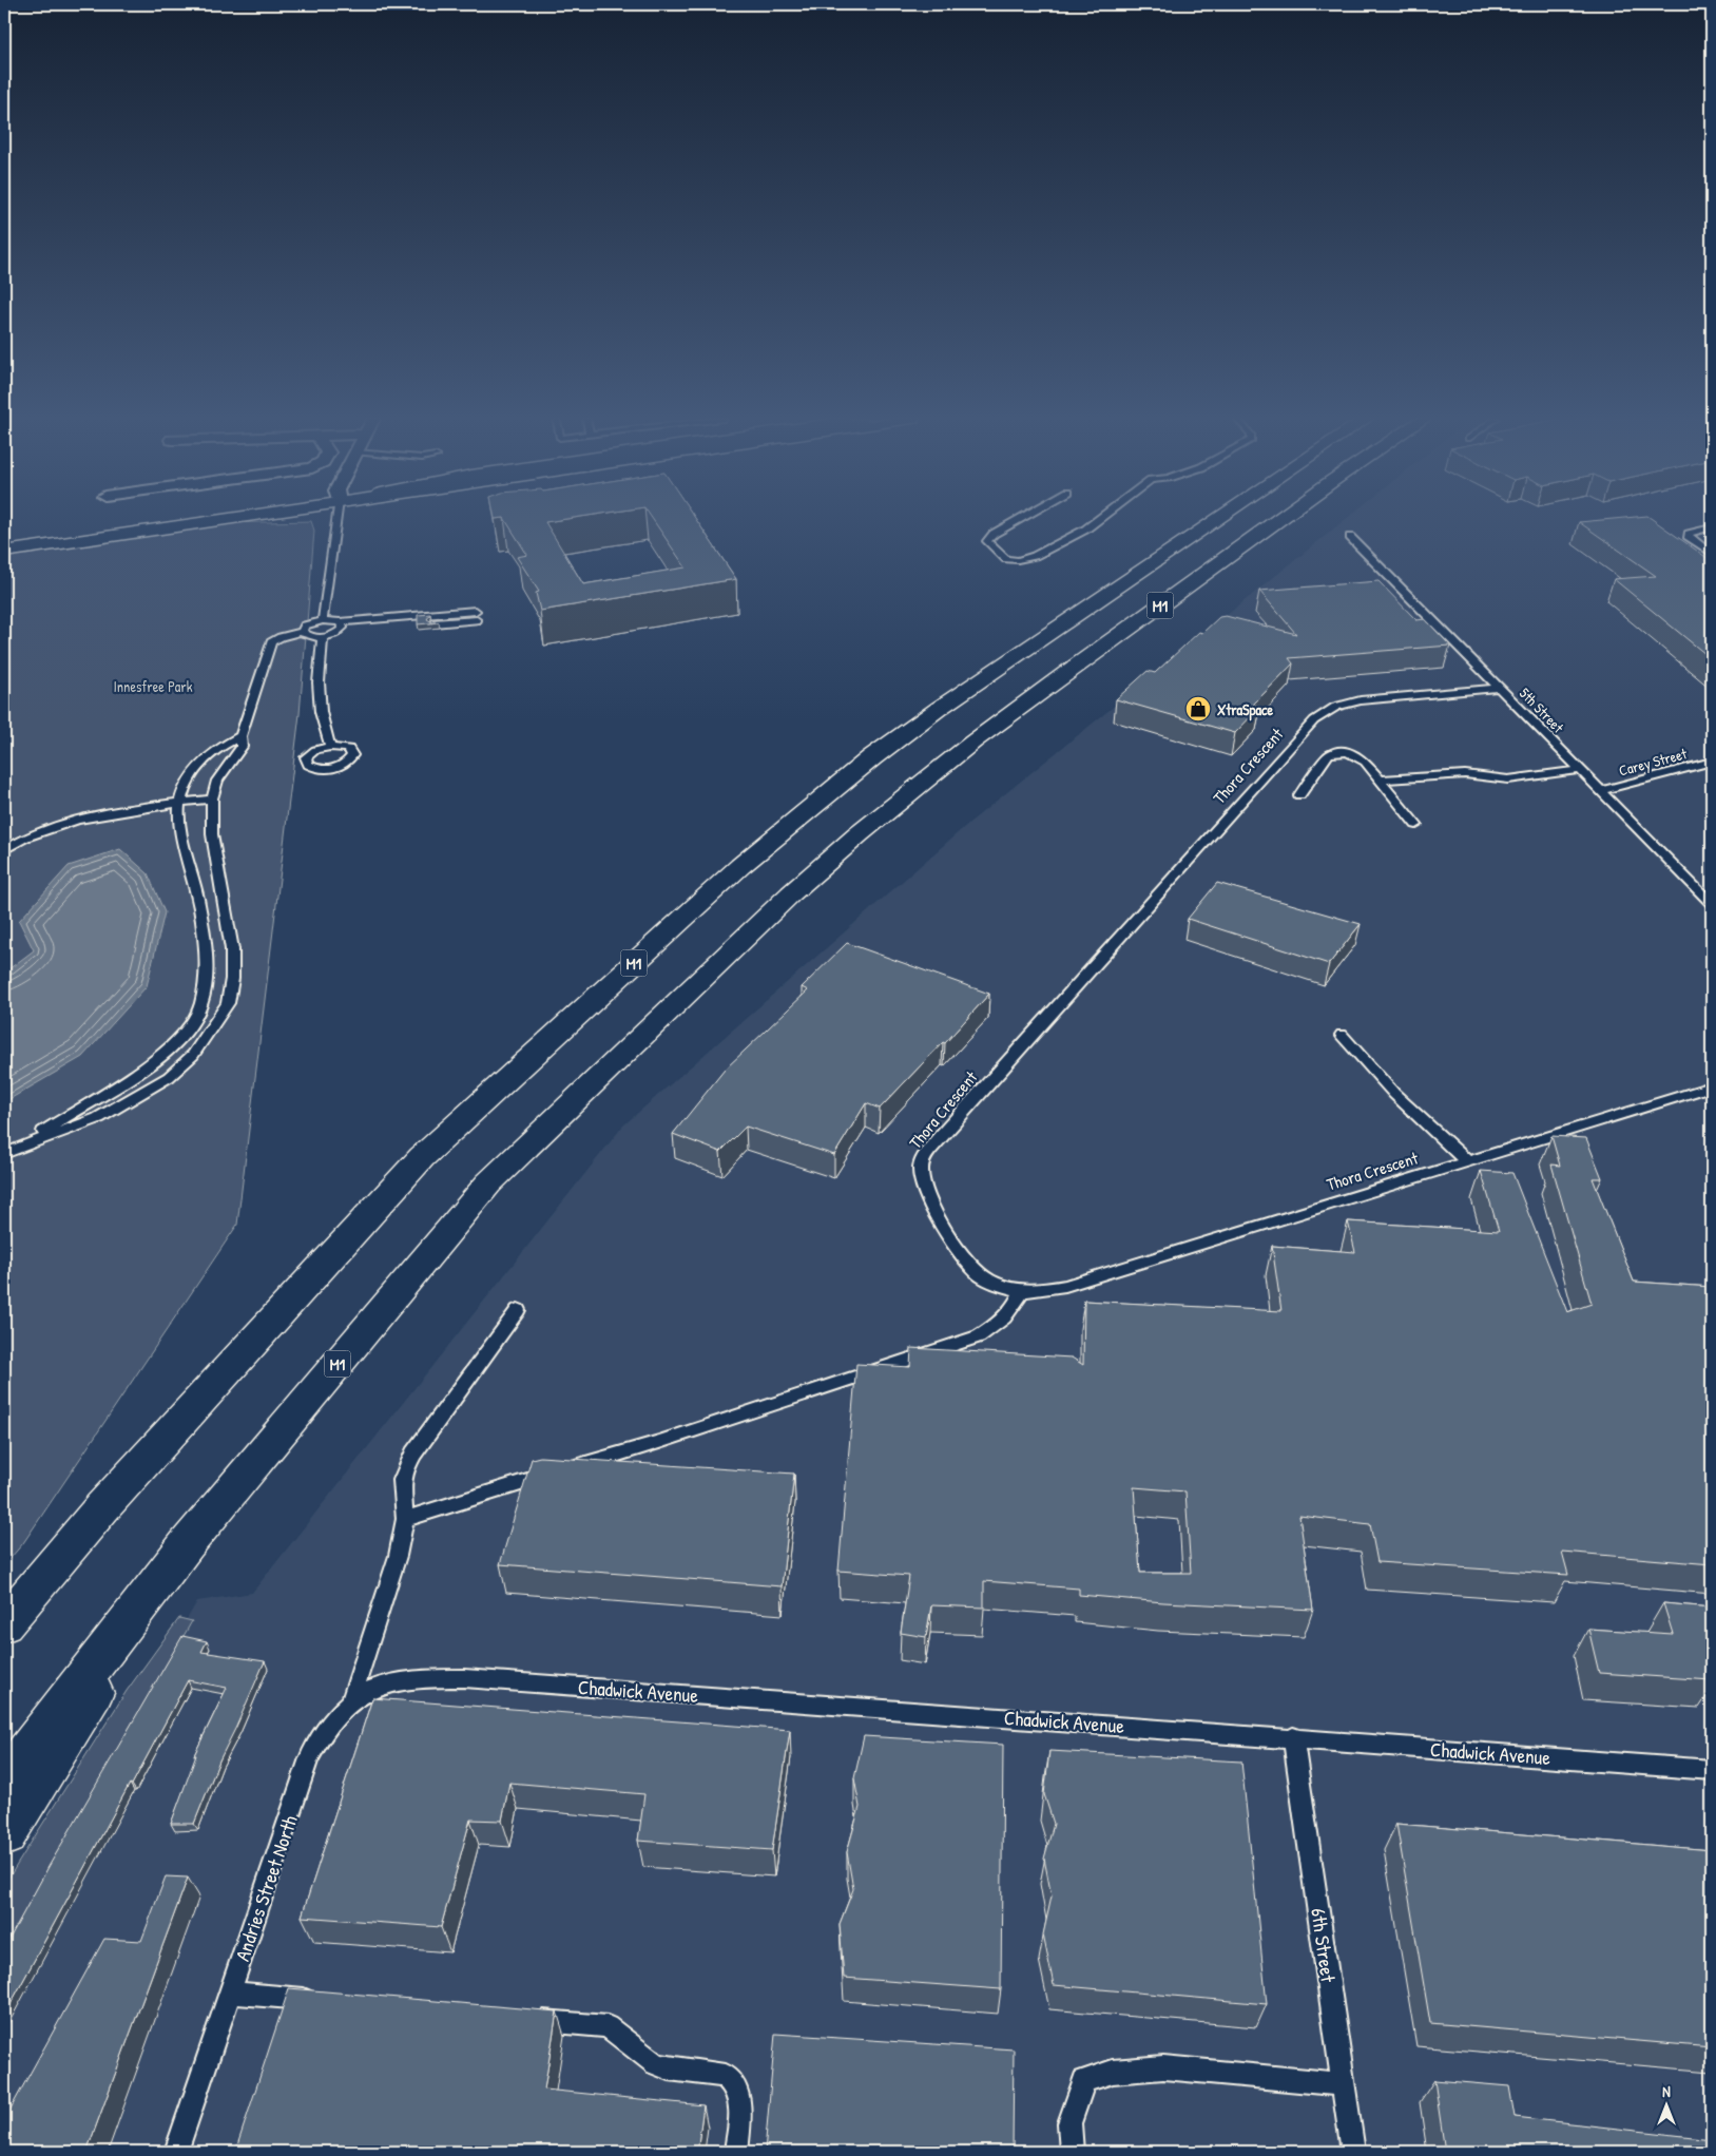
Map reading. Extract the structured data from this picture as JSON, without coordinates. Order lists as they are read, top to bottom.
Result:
{
  "streets": {
    "main road": ["M1"],
    "lane": [
      "5th Street",
      "Carey Street",
      "Thora Crescent",
      "Chadwick Avenue",
      "Andries Street North",
      "6th Street"
    ]
  },
  "crossings": [
    ["5th Street", "Carey Street"],
    ["5th Street", "Thora Crescent"],
    ["Chadwick Avenue", "Andries Street North"],
    ["Chadwick Avenue", "6th Street"]
  ],
  "parks": ["Innesfree Park"],
  "places": {
    "shop": ["XtraSpace"]
  },
  "north": "top"
}
